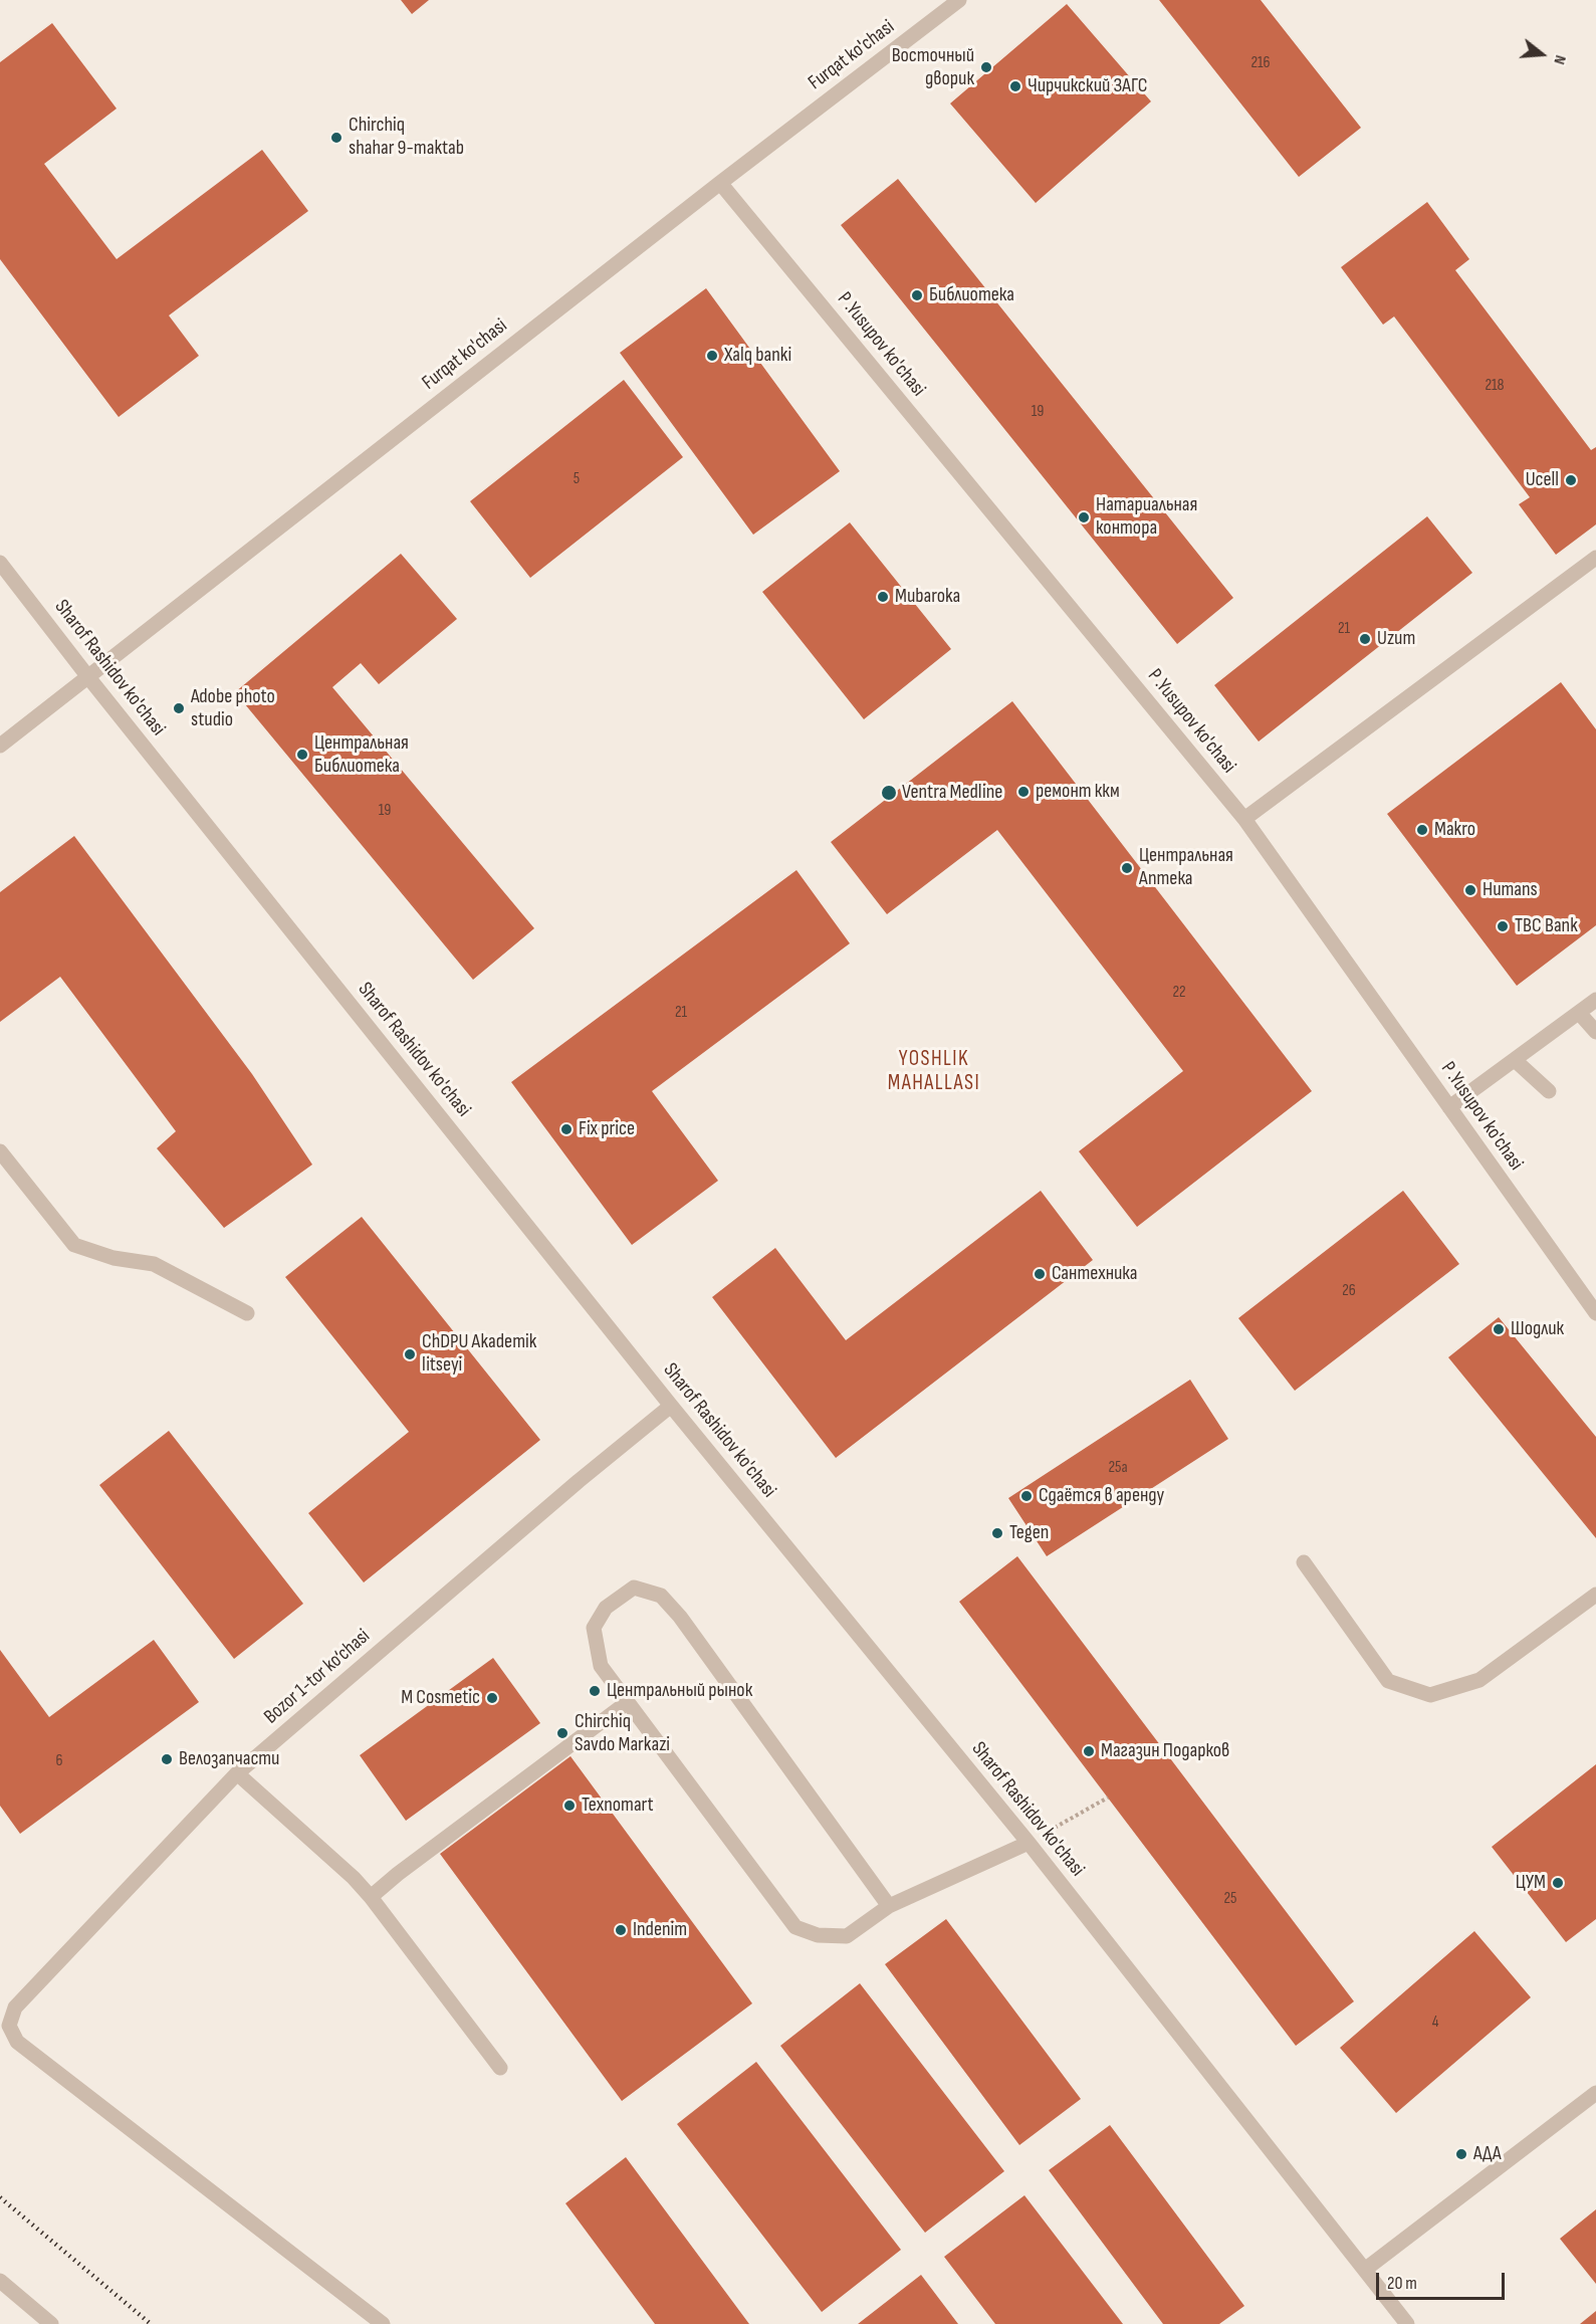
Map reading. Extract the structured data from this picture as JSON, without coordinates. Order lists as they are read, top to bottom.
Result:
{
  "streets": {
    "street": [
      "Furqat ko'chasi",
      "P .Yusupov ko'chasi",
      "Sharof Rashidov ko'chasi",
      "Bozor 1-tor ko‘chasi"
    ]
  },
  "crossings": [
    ["Furqat ko'chasi", "P .Yusupov ko'chasi"],
    ["Furqat ko'chasi", "Sharof Rashidov ko'chasi"],
    ["Sharof Rashidov ko'chasi", "Bozor 1-tor ko‘chasi"]
  ],
  "districts": ["YOSHLIK MAHALLASI"],
  "places": [
    "Восточный дворик",
    "Чирчикский ЗАГС",
    "Chirchiq shahar 9-maktab",
    "Библиотека",
    "Xalq banki",
    "Ucell",
    "Натариальная контора",
    "Mubaroka",
    "Uzum",
    "Adobe photo studio",
    "Центральная Библиотека",
    "ремонт ккм",
    "Ventra Medline",
    "Makro",
    "Центральная Аптека",
    "Humans",
    "TBC Bank",
    "Fix price",
    "Сантехника",
    "Шодлик",
    "ChDPU Akademik litseyi",
    "Сдаётся в аренду",
    "Tegen",
    "Центральный рынок",
    "M Cosmetic",
    "Chirchiq Savdo Markazi",
    "Магазин Подарков",
    "Велозапчасти",
    "Texnomart",
    "ЦУМ",
    "Indenim",
    "АДА"
  ],
  "house_numbers": [
    "216",
    "218",
    "19",
    "5",
    "21",
    "19",
    "22",
    "21",
    "26",
    "25а",
    "6",
    "25",
    "4"
  ],
  "scale_bar": "20 m",
  "north": "right"
}
